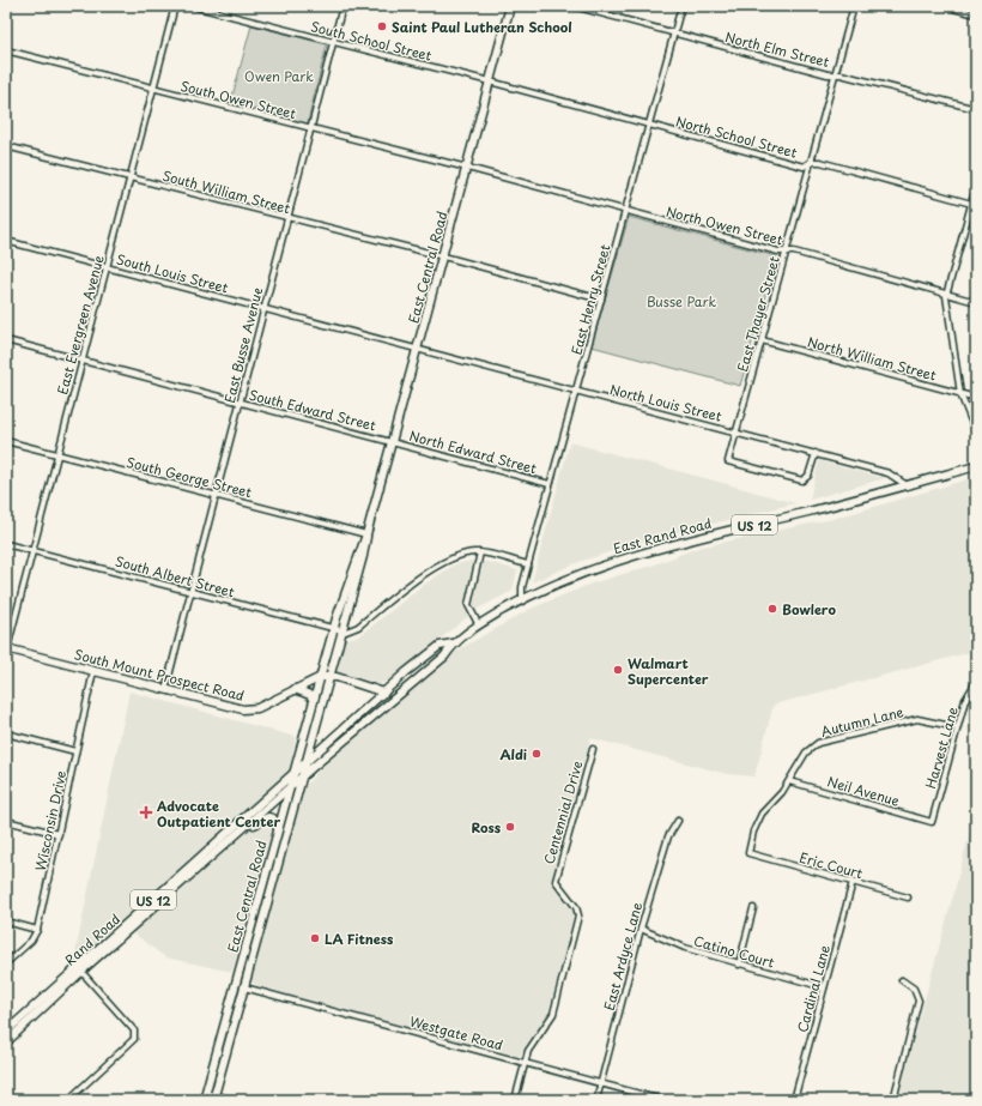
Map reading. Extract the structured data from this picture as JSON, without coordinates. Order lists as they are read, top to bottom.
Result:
{
  "streets": {
    "main road": [
      "East Central Road",
      "US 12",
      "East Rand Road",
      "South Mount Prospect Road",
      "Rand Road"
    ],
    "street": [
      "South School Street",
      "North Elm Street",
      "South Owen Street",
      "North School Street",
      "South William Street",
      "North Owen Street",
      "South Louis Street",
      "East Henry Street",
      "East Thayer Street",
      "East Evergreen Avenue",
      "East Busse Avenue",
      "North William Street",
      "North Louis Street",
      "South Edward Street",
      "North Edward Street",
      "South George Street",
      "South Albert Street",
      "Autumn Lane",
      "Harvest Lane",
      "Neil Avenue",
      "Centennial Drive",
      "Wisconsin Drive",
      "Eric Court",
      "Catino Court",
      "East Ardyce Lane",
      "Cardinal Lane",
      "Westgate Road"
    ]
  },
  "crossings": [
    ["South School Street", "North School Street"],
    ["South School Street", "East Central Road"],
    ["South School Street", "East Busse Avenue"],
    ["North Elm Street", "East Henry Street"],
    ["North Elm Street", "East Thayer Street"],
    ["South Owen Street", "North Owen Street"],
    ["South Owen Street", "East Central Road"],
    ["South Owen Street", "East Evergreen Avenue"],
    ["South Owen Street", "East Busse Avenue"],
    ["North School Street", "East Central Road"],
    ["North School Street", "East Henry Street"],
    ["North School Street", "East Thayer Street"],
    ["South William Street", "East Central Road"],
    ["South William Street", "East Evergreen Avenue"],
    ["South William Street", "East Busse Avenue"],
    ["North Owen Street", "East Central Road"],
    ["North Owen Street", "East Henry Street"],
    ["North Owen Street", "East Thayer Street"],
    ["East Central Road", "South Louis Street"],
    ["East Central Road", "North Louis Street"],
    ["East Central Road", "South Edward Street"],
    ["East Central Road", "North Edward Street"],
    ["East Central Road", "South George Street"],
    ["East Central Road", "East Rand Road"],
    ["East Central Road", "South Albert Street"],
    ["East Central Road", "South Mount Prospect Road"],
    ["East Central Road", "Rand Road"],
    ["East Central Road", "Westgate Road"],
    ["South Louis Street", "East Evergreen Avenue"],
    ["South Louis Street", "East Busse Avenue"],
    ["South Louis Street", "North Louis Street"],
    ["East Henry Street", "North Louis Street"],
    ["East Henry Street", "North Edward Street"],
    ["East Henry Street", "East Rand Road"],
    ["East Thayer Street", "North William Street"],
    ["East Thayer Street", "North Louis Street"],
    ["East Evergreen Avenue", "South Edward Street"],
    ["East Evergreen Avenue", "South George Street"],
    ["East Evergreen Avenue", "South Albert Street"],
    ["East Evergreen Avenue", "South Mount Prospect Road"],
    ["East Busse Avenue", "South Edward Street"],
    ["East Busse Avenue", "South George Street"],
    ["East Busse Avenue", "South Albert Street"],
    ["East Busse Avenue", "South Mount Prospect Road"],
    ["North Louis Street", "East Rand Road"],
    ["South Edward Street", "North Edward Street"],
    ["East Rand Road", "South Mount Prospect Road"],
    ["East Rand Road", "Rand Road"],
    ["South Mount Prospect Road", "Wisconsin Drive"],
    ["Autumn Lane", "Harvest Lane"],
    ["Autumn Lane", "Neil Avenue"],
    ["Autumn Lane", "Eric Court"],
    ["Harvest Lane", "Neil Avenue"],
    ["Centennial Drive", "Westgate Road"],
    ["Eric Court", "Cardinal Lane"],
    ["Catino Court", "East Ardyce Lane"],
    ["Catino Court", "Cardinal Lane"],
    ["East Ardyce Lane", "Westgate Road"]
  ],
  "parks": ["Owen Park", "Busse Park"],
  "places": {
    "other": [
      "Saint Paul Lutheran School",
      "Bowlero",
      "Walmart Supercenter",
      "Aldi",
      "Ross",
      "LA Fitness"
    ],
    "health": ["Advocate Outpatient Center"]
  }
}
